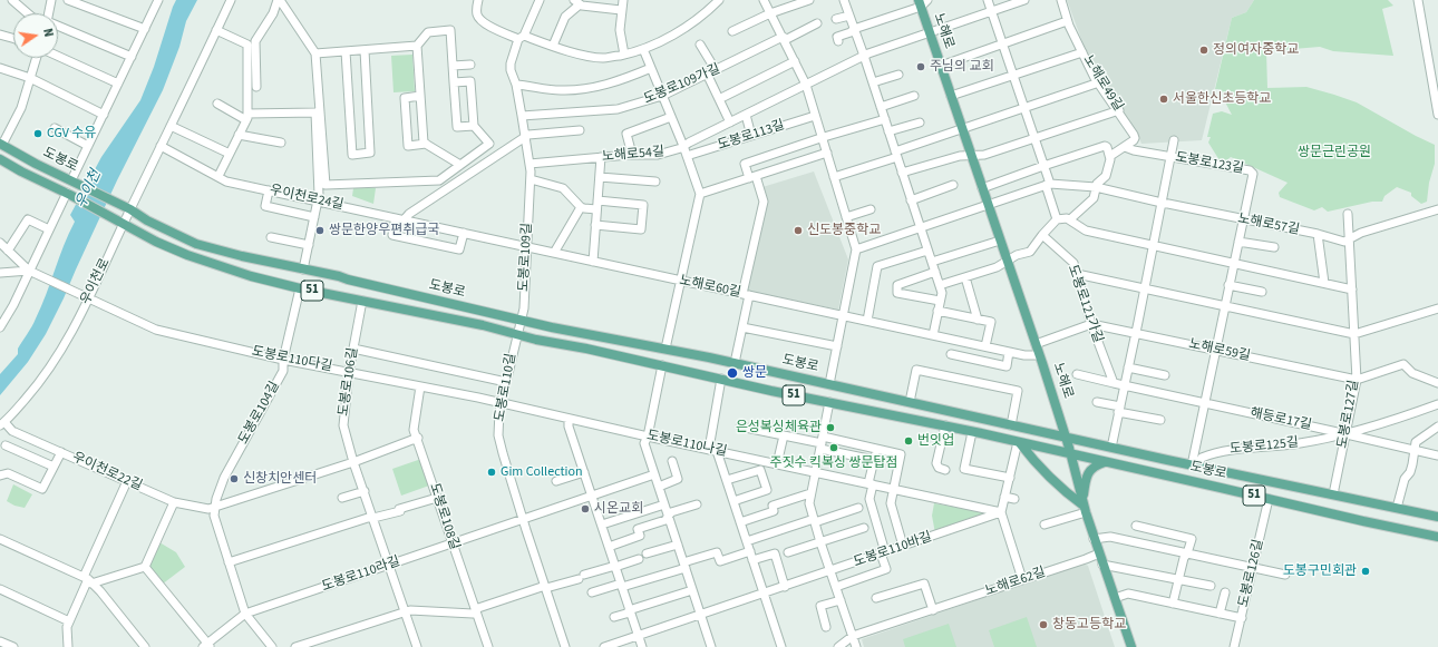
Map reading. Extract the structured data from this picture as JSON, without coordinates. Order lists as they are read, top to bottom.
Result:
{
  "streets": {
    "main road": ["노해로", "도봉로", "51"],
    "street": [
      "노해로49길",
      "도봉로109가길",
      "도봉로113길",
      "노해로54길",
      "도봉로123길",
      "우이천로24길",
      "노해로57길",
      "도봉로109길",
      "우이천로",
      "노해로60길",
      "도봉로121가길",
      "노해로59길",
      "도봉로110다길",
      "도봉로106길",
      "도봉로110길",
      "도봉로104길",
      "도봉로127길",
      "해등로17길",
      "도봉로110나길",
      "도봉로125길",
      "우이천로22길",
      "도봉로108길",
      "도봉로110바길",
      "도봉로126길",
      "도봉로110라길",
      "노해로62길"
    ]
  },
  "crossings": [
    ["노해로", "노해로49길"],
    ["노해로", "노해로54길"],
    ["노해로", "도봉로"],
    ["노해로", "노해로57길"],
    ["노해로", "노해로60길"],
    ["노해로", "노해로59길"],
    ["노해로", "노해로62길"],
    ["노해로49길", "도봉로123길"],
    ["도봉로109가길", "도봉로109길"],
    ["노해로54길", "도봉로109길"],
    ["도봉로", "도봉로123길"],
    ["도봉로", "도봉로109길"],
    ["도봉로", "우이천로"],
    ["도봉로", "51"],
    ["도봉로", "도봉로106길"],
    ["도봉로", "도봉로110길"],
    ["도봉로", "도봉로104길"],
    ["도봉로", "도봉로127길"],
    ["도봉로", "도봉로125길"],
    ["도봉로", "도봉로126길"],
    ["도봉로123길", "노해로57길"],
    ["도봉로123길", "노해로59길"],
    ["도봉로123길", "해등로17길"],
    ["도봉로123길", "도봉로125길"],
    ["우이천로24길", "도봉로109길"],
    ["우이천로24길", "우이천로"],
    ["우이천로24길", "노해로60길"],
    ["노해로57길", "도봉로127길"],
    ["도봉로109길", "노해로60길"],
    ["도봉로109길", "도봉로110길"],
    ["우이천로", "51"],
    ["우이천로", "도봉로110다길"],
    ["우이천로", "우이천로22길"],
    ["도봉로121가길", "노해로59길"],
    ["노해로59길", "도봉로127길"],
    ["도봉로110다길", "도봉로106길"],
    ["도봉로110다길", "도봉로110길"],
    ["도봉로110다길", "도봉로104길"],
    ["도봉로110다길", "도봉로110나길"],
    ["도봉로110다길", "도봉로108길"],
    ["도봉로106길", "도봉로110라길"],
    ["도봉로110길", "도봉로110나길"],
    ["도봉로110길", "도봉로110라길"],
    ["도봉로104길", "우이천로22길"],
    ["도봉로104길", "도봉로110라길"],
    ["도봉로127길", "해등로17길"],
    ["도봉로127길", "도봉로125길"],
    ["해등로17길", "도봉로125길"],
    ["도봉로110나길", "도봉로110바길"],
    ["도봉로108길", "도봉로110라길"]
  ],
  "water": ["우이천"],
  "parks": ["쌍문근린공원"],
  "places": [
    "정의여자중학교",
    "주님의 교회",
    "서울한신초등학교",
    "CGV 수유",
    "쌍문한양우편취급국",
    "신도봉중학교",
    "쌍문",
    "은성복싱체육관",
    "번잇업",
    "주짓수 킥복싱 쌍문탑점",
    "Gim Collection",
    "신창치안센터",
    "시온교회",
    "도봉구민회관",
    "창동고등학교"
  ],
  "north": "right"
}
